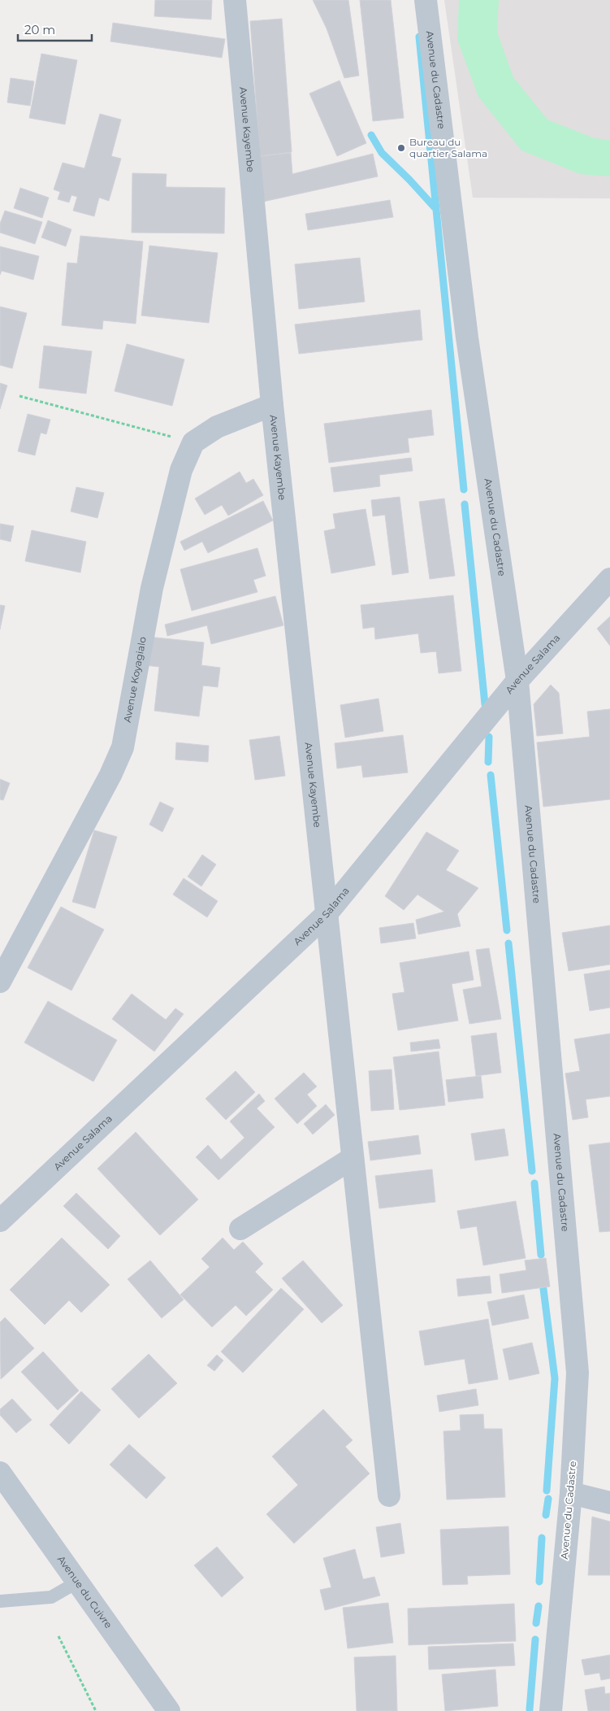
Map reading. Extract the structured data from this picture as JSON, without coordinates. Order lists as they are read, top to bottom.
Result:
{
  "streets": {
    "street": [
      "Avenue du Cadastre",
      "Avenue Kayembe",
      "Avenue Salama",
      "Avenue Koyagialo",
      "Avenue du Cuivre"
    ]
  },
  "crossings": [
    ["Avenue du Cadastre", "Avenue Salama"],
    ["Avenue Kayembe", "Avenue Salama"]
  ],
  "places": ["Bureau du quartier Salama"],
  "scale_bar": "20 m"
}
